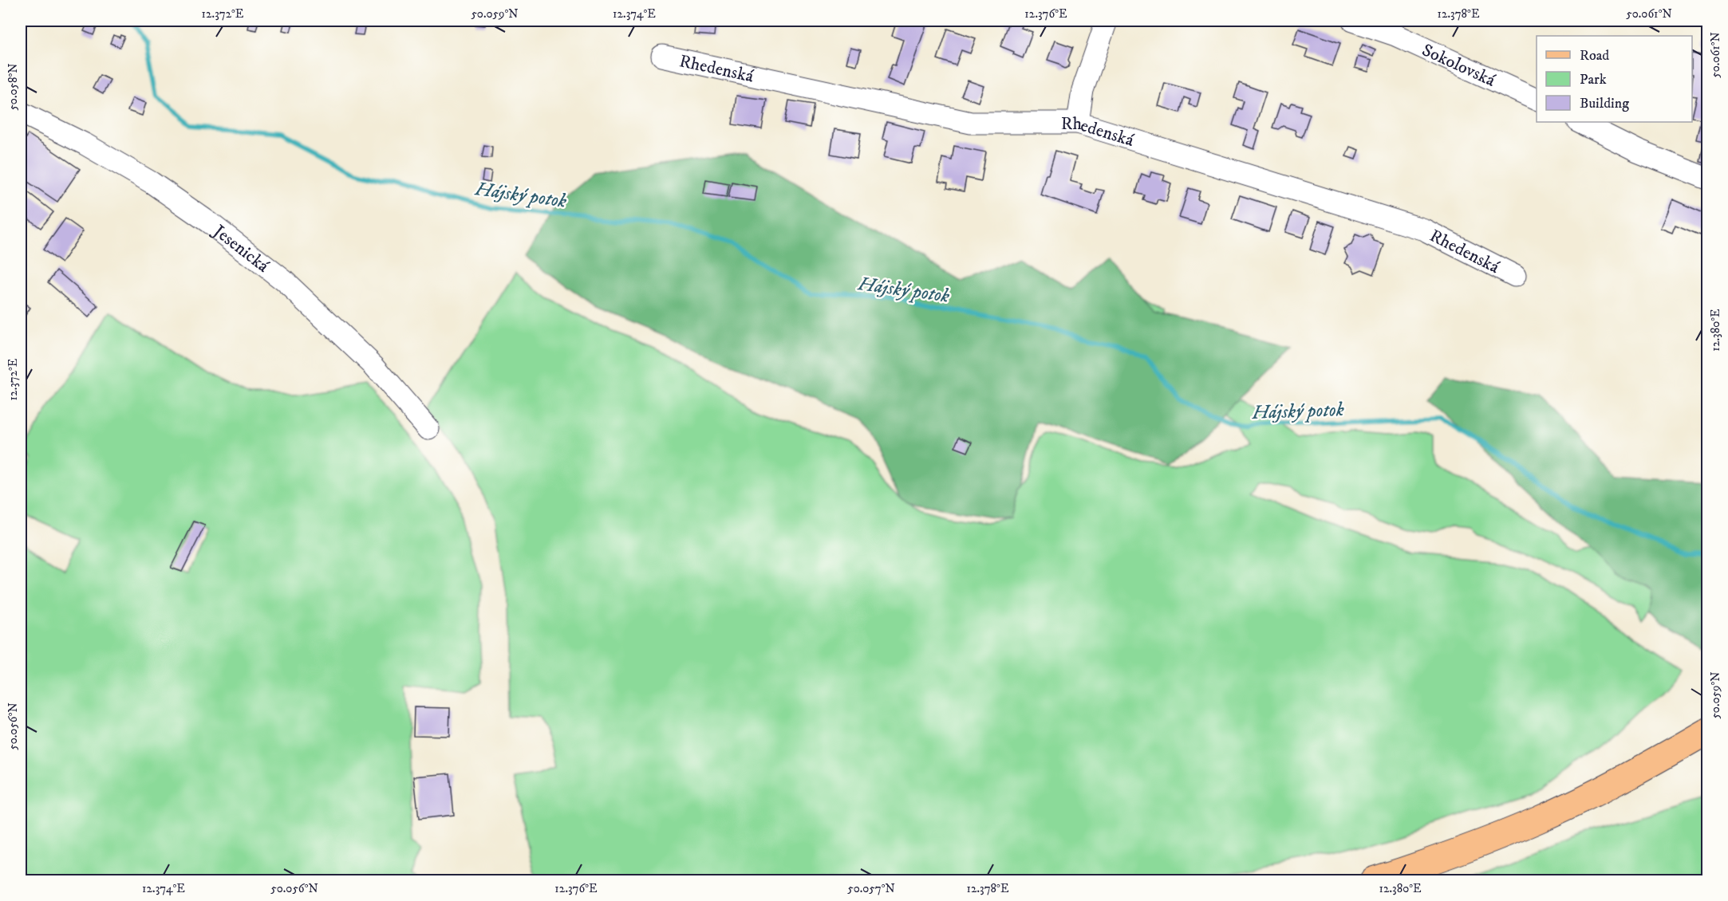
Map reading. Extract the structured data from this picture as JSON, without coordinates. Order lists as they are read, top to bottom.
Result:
{
  "streets": {
    "street": ["Sokolovská", "Rhedenská", "Jesenická"]
  },
  "water": ["Hájský potok"],
  "legend": ["Road", "Park", "Building"],
  "coordinates": [
    "12.372°E",
    "50.059°N",
    "12.374°E",
    "12.376°E",
    "12.378°E",
    "50.061°N",
    "50.058°N",
    "12.380°E",
    "50.056°N",
    "50.057°N"
  ]
}
